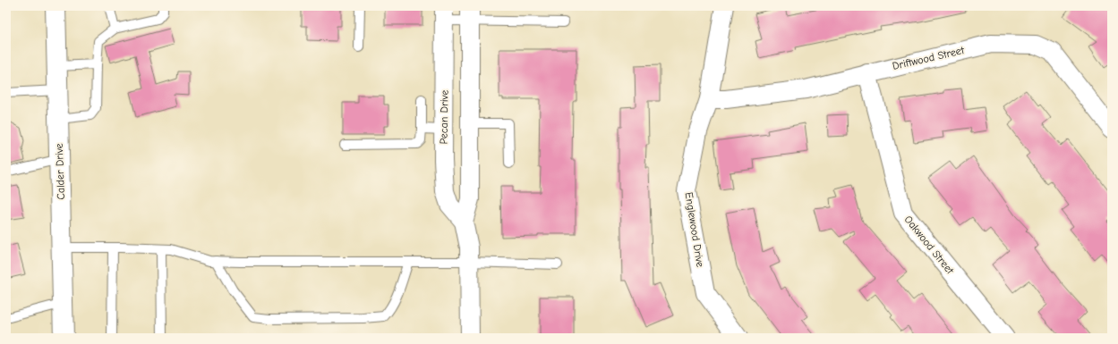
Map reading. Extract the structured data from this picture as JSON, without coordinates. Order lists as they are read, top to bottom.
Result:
{
  "streets": {
    "street": [
      "Driftwood Street",
      "Pecan Drive",
      "Calder Drive",
      "Englewood Drive",
      "Oakwood Street"
    ]
  },
  "crossings": [
    ["Driftwood Street", "Englewood Drive"],
    ["Driftwood Street", "Oakwood Street"]
  ]
}
